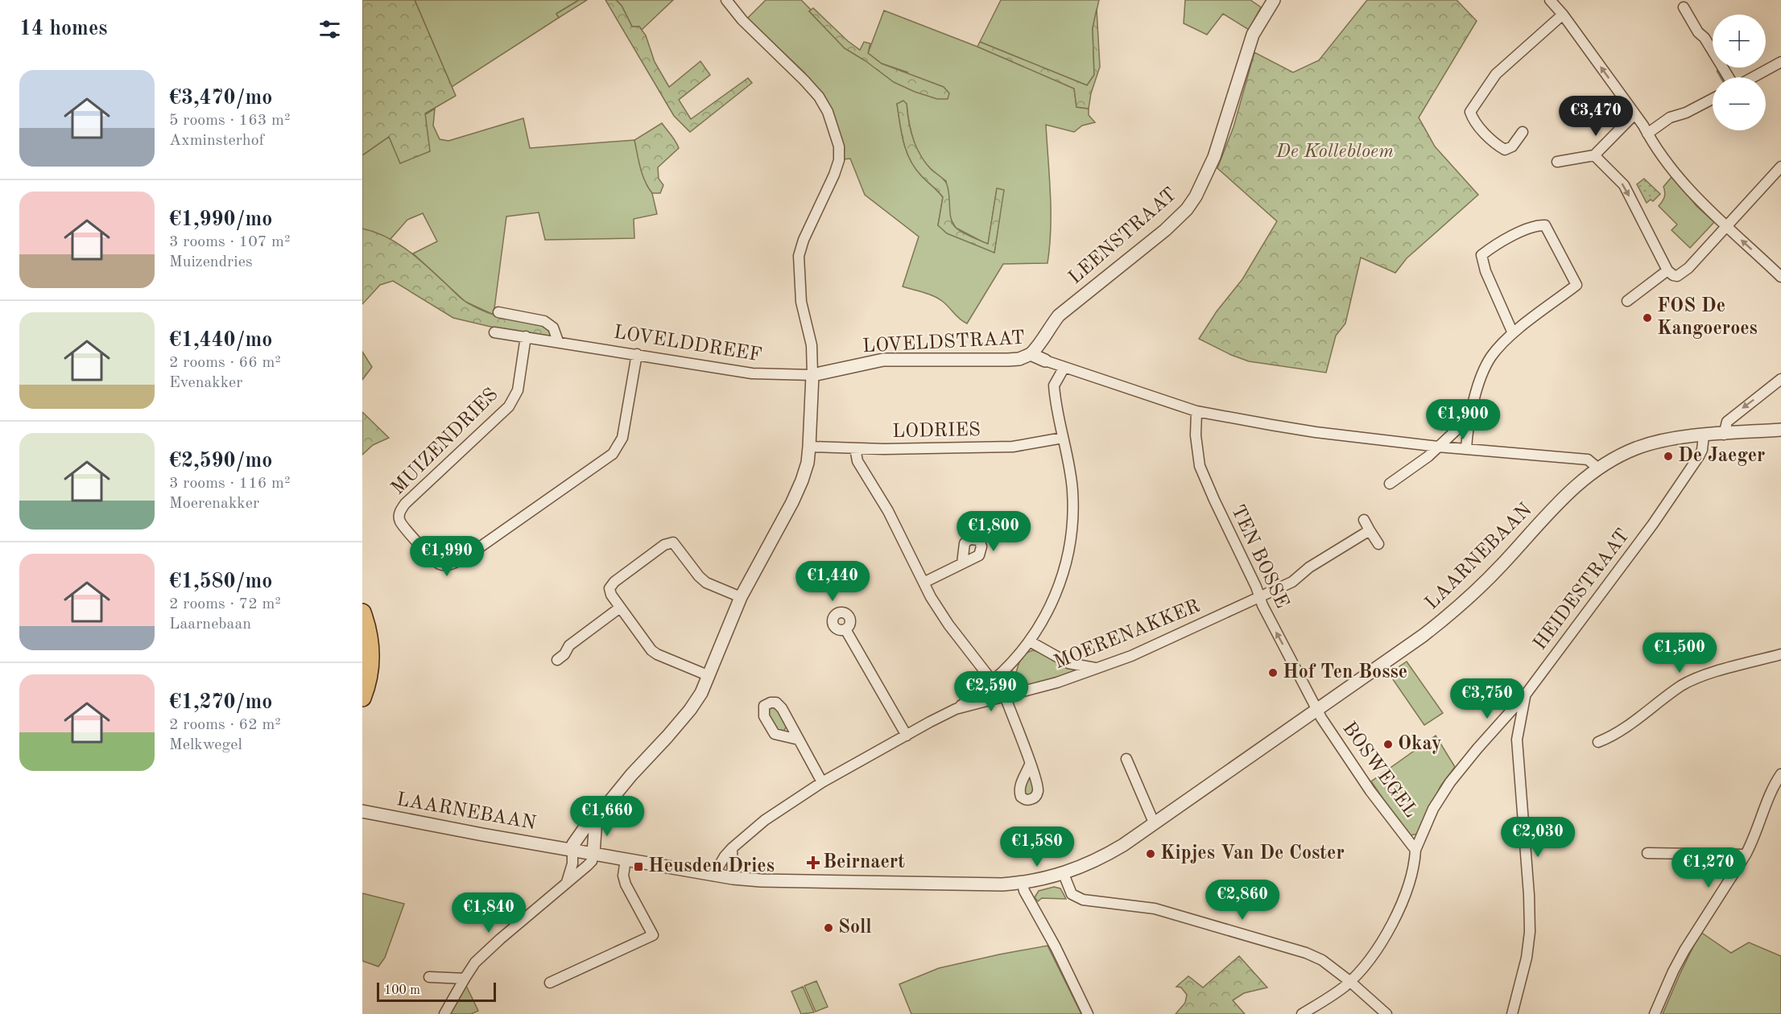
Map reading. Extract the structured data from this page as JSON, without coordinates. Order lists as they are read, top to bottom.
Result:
{
  "streets": {
    "street": [
      "LEENSTRAAT",
      "LOVELDSTRAAT",
      "LOVELDDREEF",
      "LODRIES",
      "MUIZENDRIES",
      "TEN BOSSE",
      "LAARNEBAAN",
      "HEIDESTRAAT",
      "MOERENAKKER",
      "BOSWEGEL"
    ]
  },
  "crossings": [
    ["LEENSTRAAT", "LOVELDSTRAAT"],
    ["LOVELDSTRAAT", "LOVELDDREEF"],
    ["LOVELDSTRAAT", "TEN BOSSE"],
    ["LOVELDSTRAAT", "LAARNEBAAN"],
    ["LOVELDDREEF", "MUIZENDRIES"],
    ["TEN BOSSE", "LAARNEBAAN"],
    ["TEN BOSSE", "MOERENAKKER"],
    ["TEN BOSSE", "BOSWEGEL"],
    ["LAARNEBAAN", "HEIDESTRAAT"],
    ["LAARNEBAAN", "MOERENAKKER"],
    ["LAARNEBAAN", "BOSWEGEL"],
    ["HEIDESTRAAT", "BOSWEGEL"]
  ],
  "one_way": ["TEN BOSSE"],
  "parks": ["De Kollebloem"],
  "places": {
    "other": [
      "FOS De Kangoeroes",
      "De Jaeger",
      "Hof Ten Bosse",
      "Okay",
      "Kipjes Van De Coster",
      "Soll"
    ],
    "health": ["Beirnaert"],
    "transit": ["Heusden Dries"]
  },
  "scale_bar": "100 m",
  "page": {
    "heading": "14 homes",
    "map_buttons": ["+", "−"],
    "list": [
      {
        "name": "€3,470/mo",
        "note": "5 rooms · 163 m² · Axminsterhof"
      },
      {
        "name": "€1,990/mo",
        "note": "3 rooms · 107 m² · Muizendries"
      },
      {
        "name": "€1,440/mo",
        "note": "2 rooms · 66 m² · Evenakker"
      },
      {
        "name": "€2,590/mo",
        "note": "3 rooms · 116 m² · Moerenakker"
      },
      {
        "name": "€1,580/mo",
        "note": "2 rooms · 72 m² · Laarnebaan"
      },
      {
        "name": "€1,270/mo",
        "note": "2 rooms · 62 m² · Melkwegel"
      }
    ],
    "price": [
      "€3,470",
      "€1,900",
      "€1,800",
      "€1,990",
      "€1,440",
      "€1,500",
      "€2,590",
      "€3,750",
      "€1,660",
      "€2,030",
      "€1,580",
      "€1,270",
      "€2,860",
      "€1,840"
    ],
    "scale": "100 m"
  }
}
